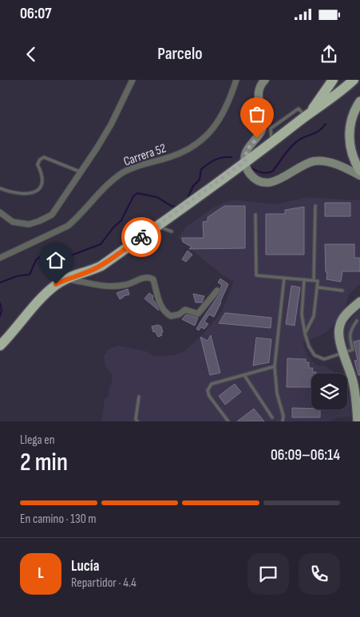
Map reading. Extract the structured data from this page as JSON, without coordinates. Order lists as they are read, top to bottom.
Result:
{
  "streets": {
    "street": ["Carrera 52"]
  },
  "page": {
    "status": "06:07",
    "header": "Parcelo",
    "heading": ["2 min", "Llega en", "06:09–06:14"],
    "panel": ["Lucía", "Repartidor · 4.4"],
    "bar": "En camino · 130 m",
    "round": "L"
  }
}
